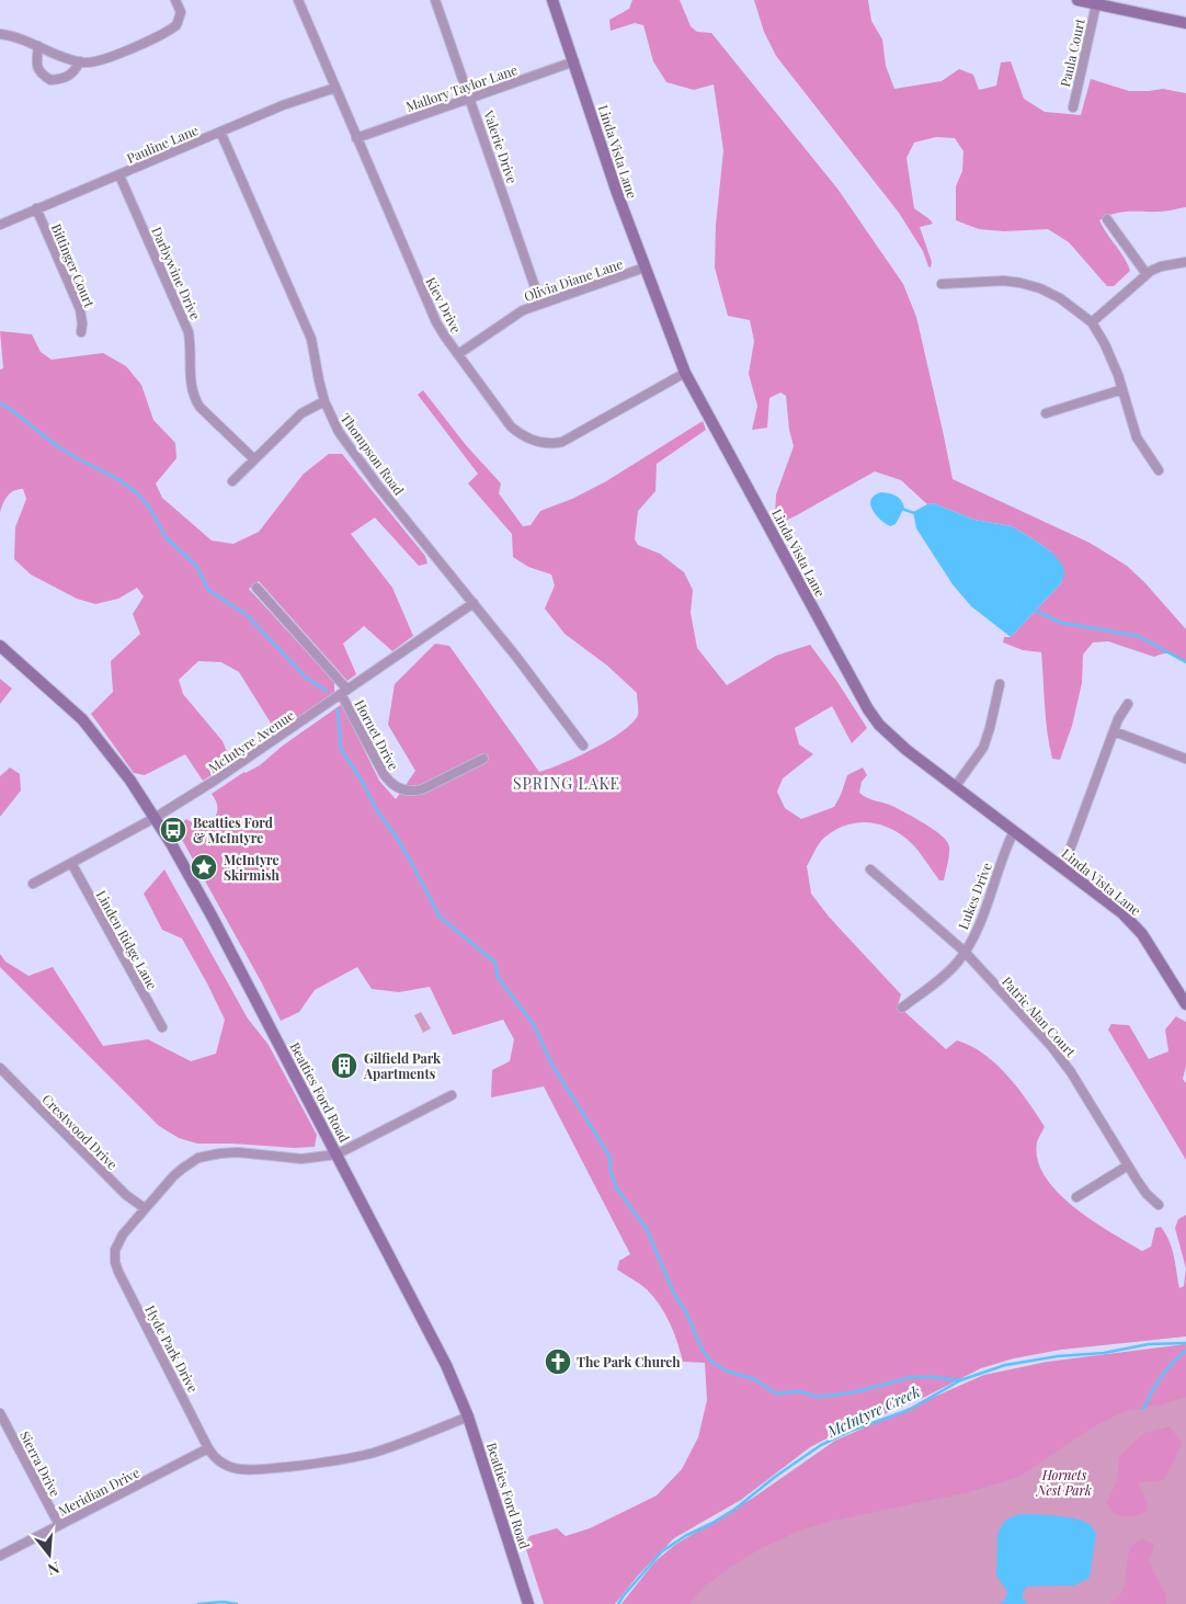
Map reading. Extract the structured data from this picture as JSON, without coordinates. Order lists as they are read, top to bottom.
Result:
{
  "streets": {
    "street": [
      "Paula Court",
      "Mallory Taylor Lane",
      "Pauline Lane",
      "Valerie Drive",
      "Linda Vista Lane",
      "Bittinger Court",
      "Darbywine Drive",
      "Olivia Diane Lane",
      "Kiev Drive",
      "Thompson Road",
      "Hornet Drive",
      "McIntyre Avenue",
      "Lukes Drive",
      "Linden Ridge Lane",
      "Patric Alan Court",
      "Beatties Ford Road",
      "Crestwood Drive",
      "Hyde Park Drive",
      "Sierra Drive",
      "Meridian Drive"
    ]
  },
  "crossings": [
    ["Mallory Taylor Lane", "Valerie Drive"],
    ["Mallory Taylor Lane", "Linda Vista Lane"],
    ["Mallory Taylor Lane", "Kiev Drive"],
    ["Pauline Lane", "Bittinger Court"],
    ["Pauline Lane", "Darbywine Drive"],
    ["Pauline Lane", "Kiev Drive"],
    ["Pauline Lane", "Thompson Road"],
    ["Valerie Drive", "Olivia Diane Lane"],
    ["Linda Vista Lane", "Olivia Diane Lane"],
    ["Linda Vista Lane", "Kiev Drive"],
    ["Linda Vista Lane", "Lukes Drive"],
    ["Olivia Diane Lane", "Kiev Drive"],
    ["Thompson Road", "McIntyre Avenue"],
    ["Hornet Drive", "McIntyre Avenue"],
    ["McIntyre Avenue", "Linden Ridge Lane"],
    ["McIntyre Avenue", "Beatties Ford Road"],
    ["Lukes Drive", "Patric Alan Court"],
    ["Beatties Ford Road", "Hyde Park Drive"],
    ["Crestwood Drive", "Hyde Park Drive"],
    ["Hyde Park Drive", "Meridian Drive"],
    ["Sierra Drive", "Meridian Drive"]
  ],
  "districts": ["SPRING LAKE"],
  "water": ["McIntyre Creek"],
  "parks": ["Hornets Nest Park"],
  "places": {
    "bus stop": ["Beatties Ford & McIntyre"],
    "place": ["McIntyre Skirmish"],
    "building": ["Gilfield Park Apartments"],
    "church": ["The Park Church"]
  },
  "north": "bottom"
}
